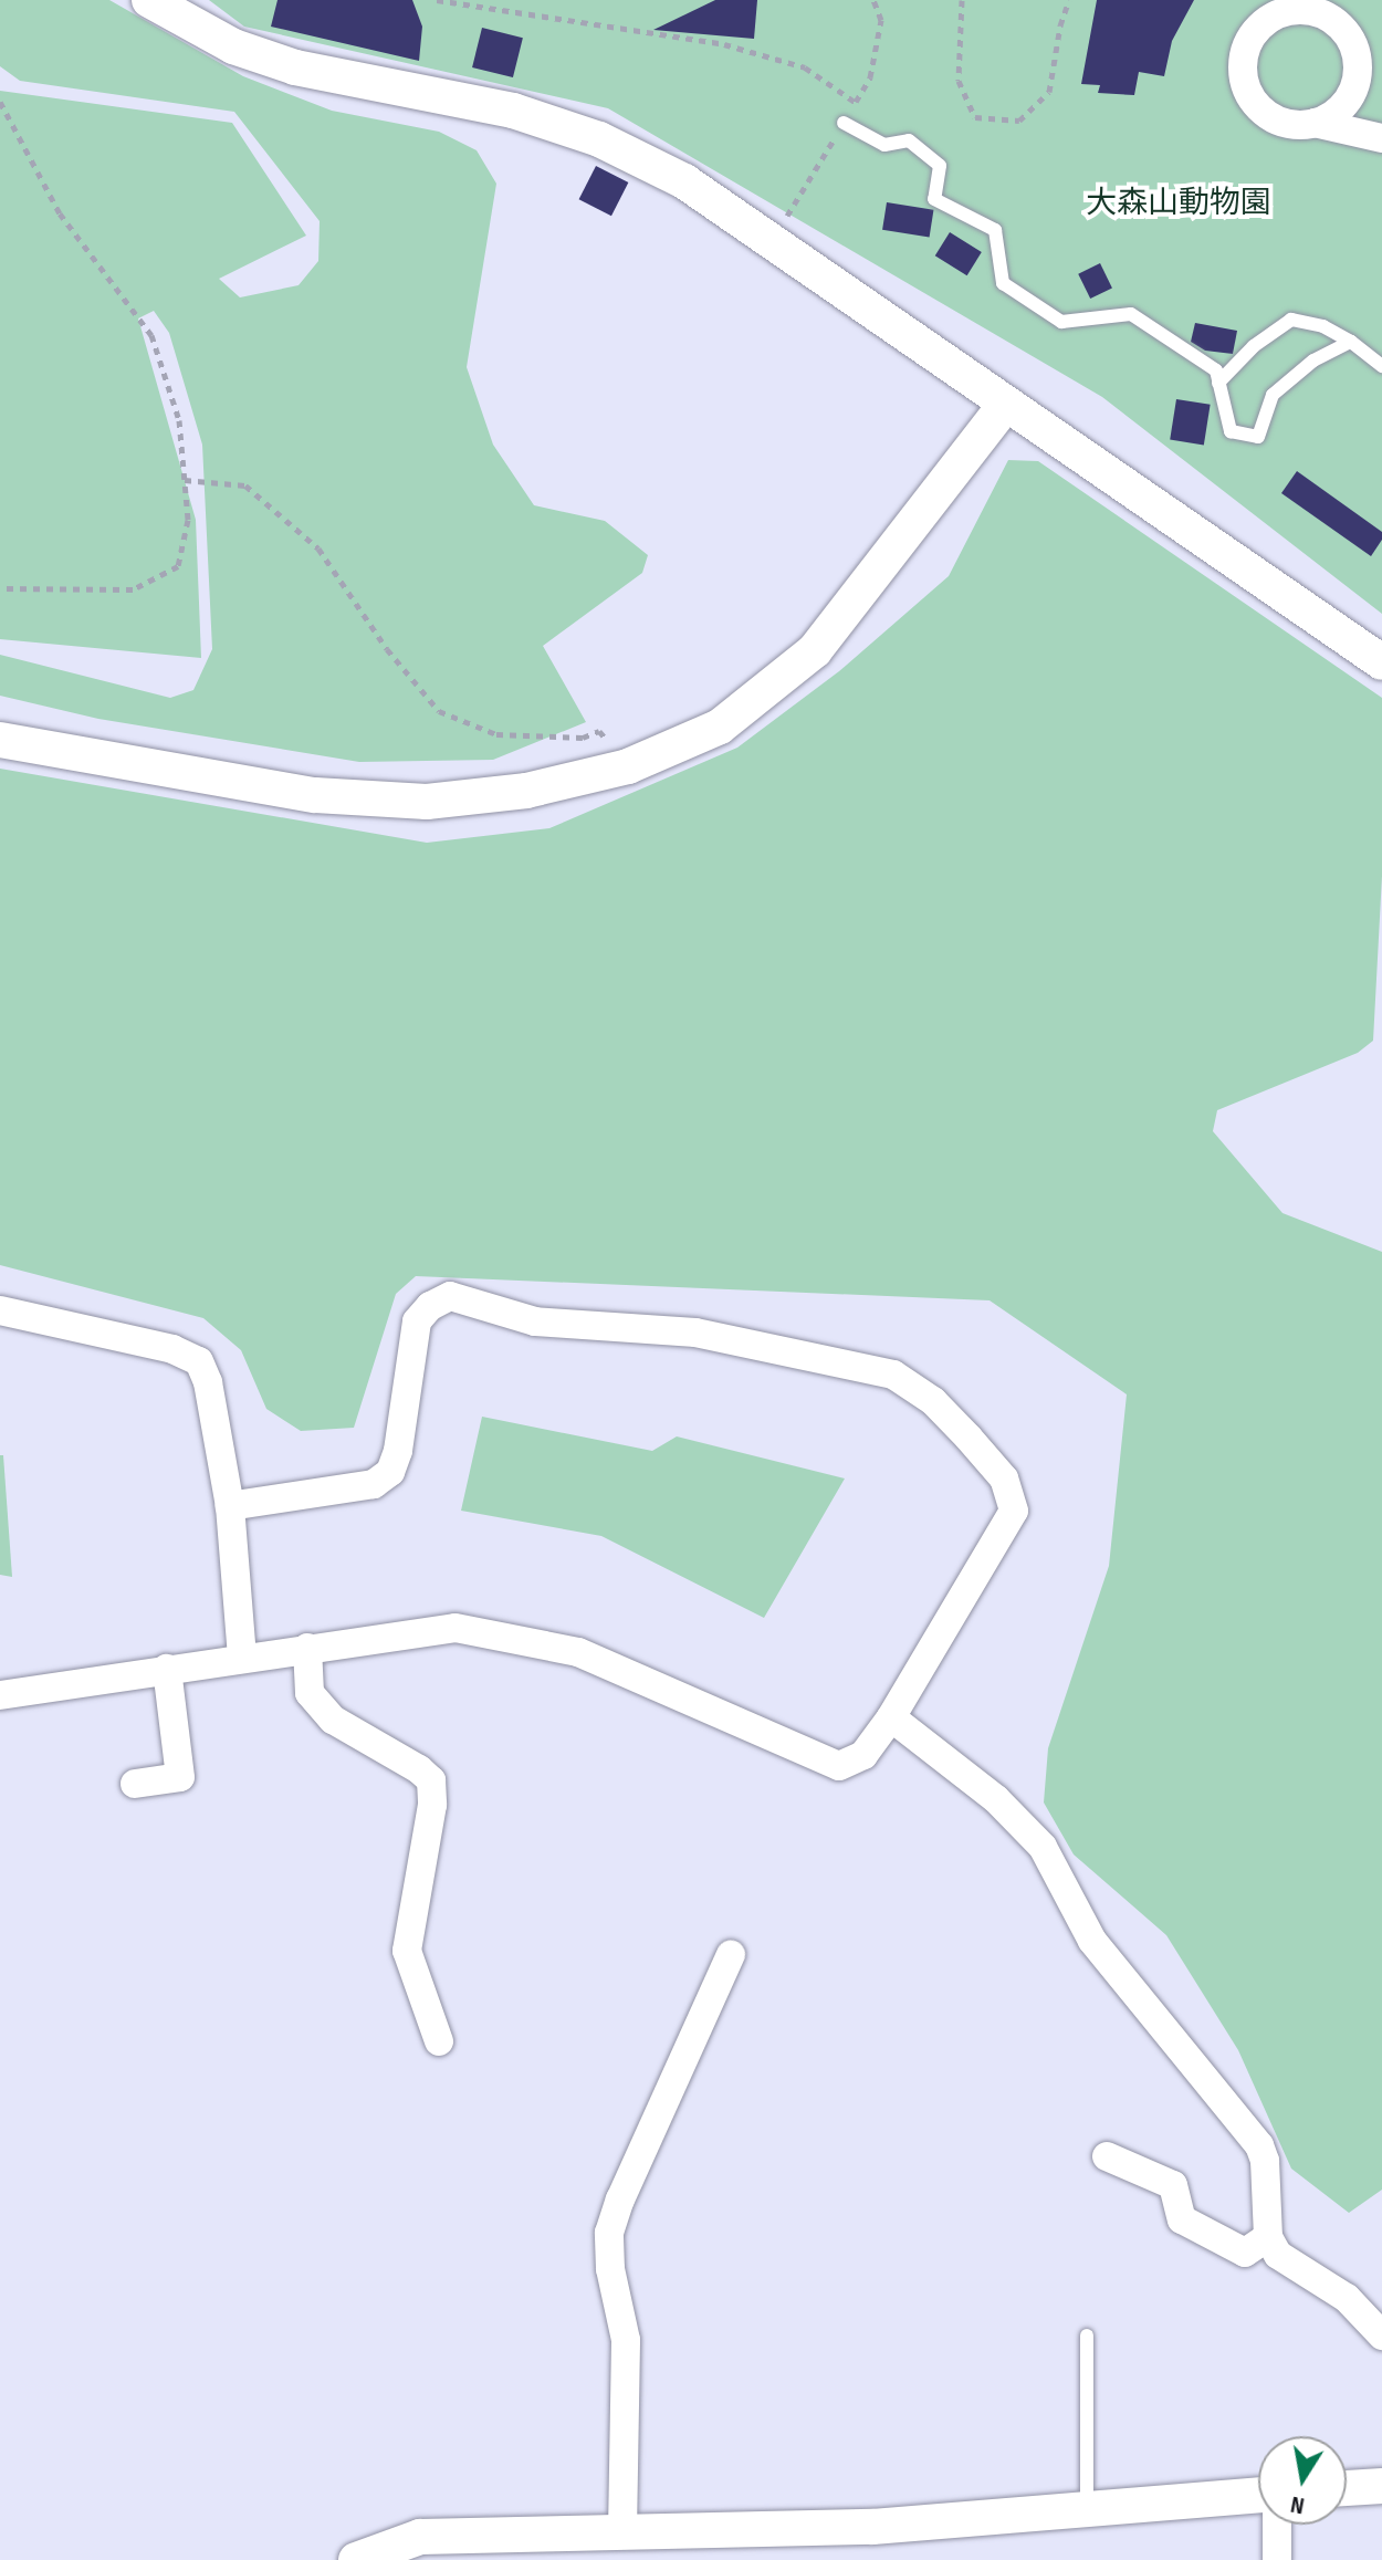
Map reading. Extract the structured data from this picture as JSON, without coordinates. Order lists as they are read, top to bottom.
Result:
{
  "parks": ["大森山動物園"],
  "north": "bottom"
}
